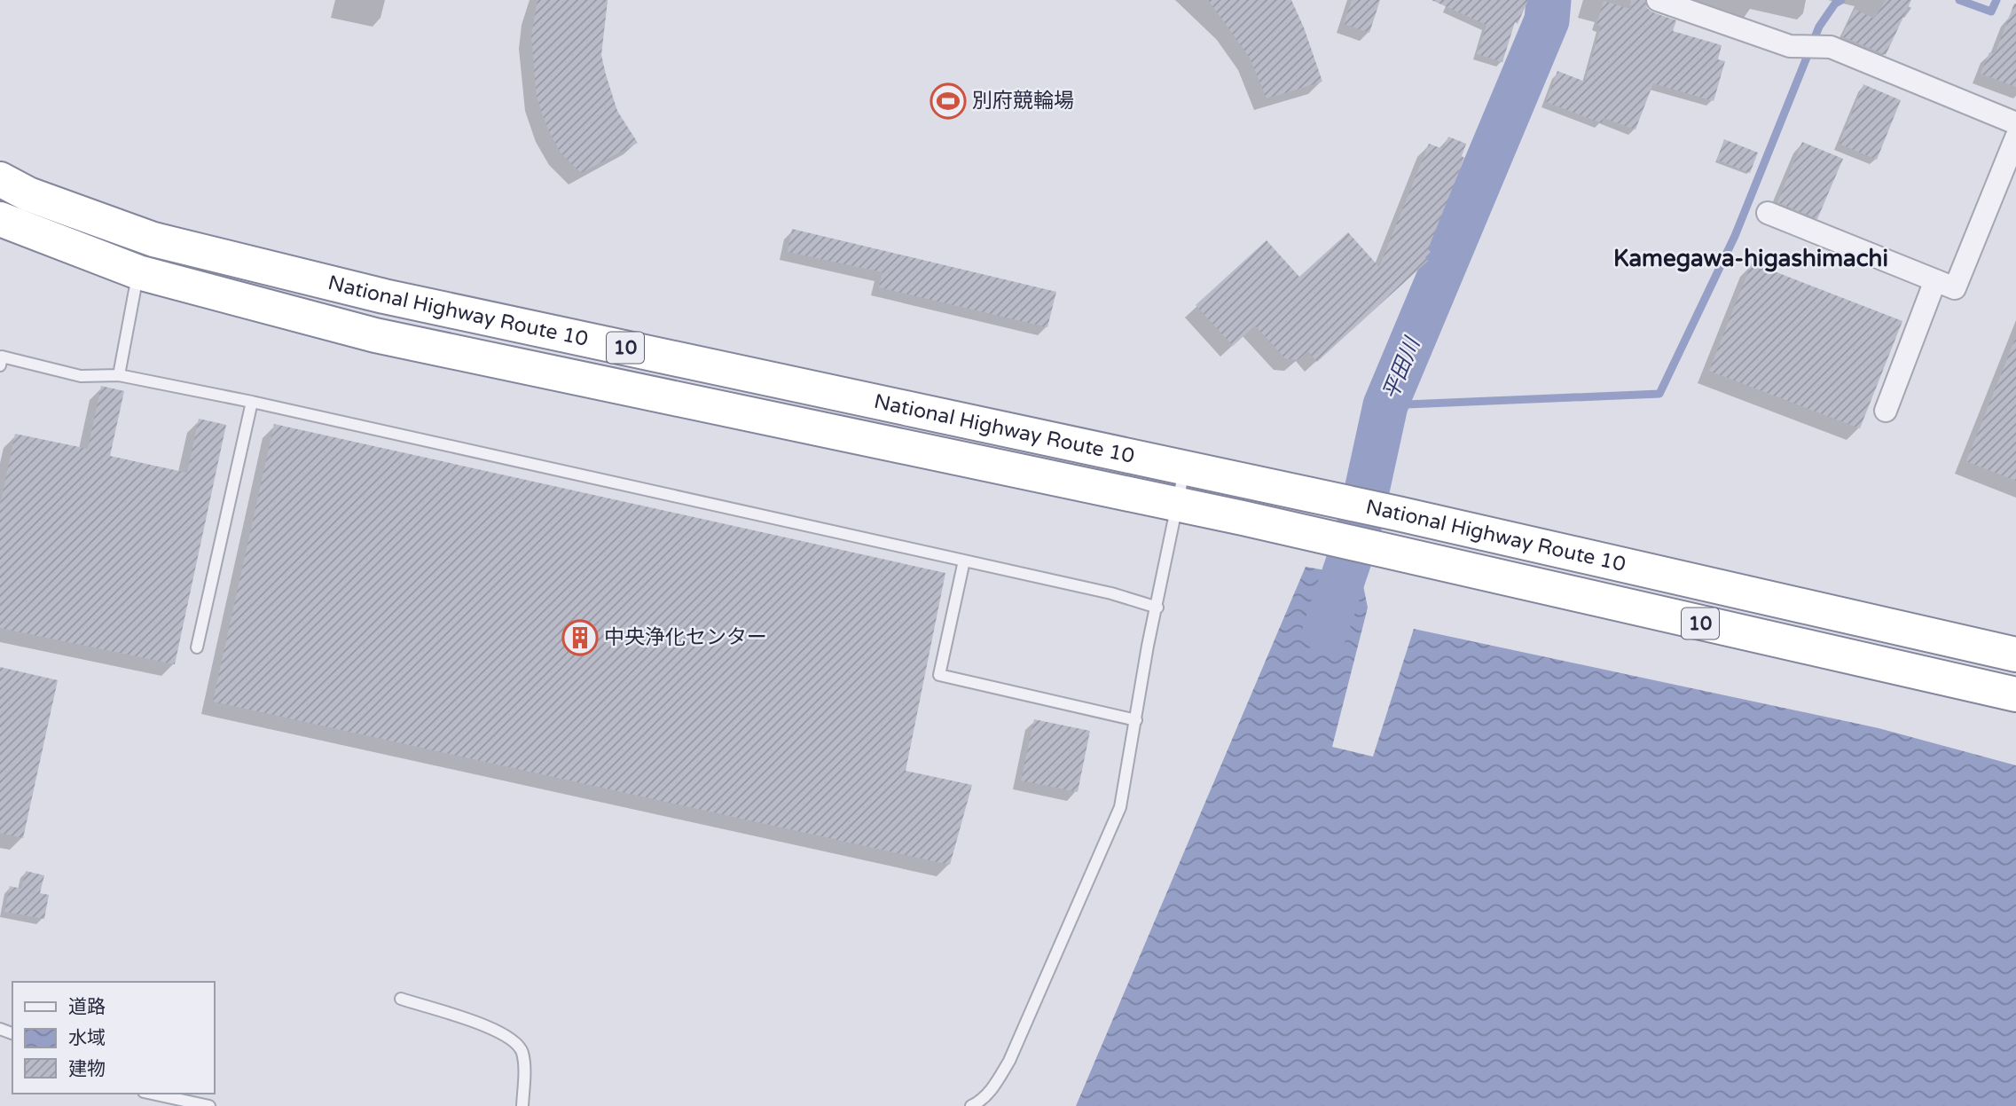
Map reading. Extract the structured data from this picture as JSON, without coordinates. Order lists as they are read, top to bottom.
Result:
{
  "streets": {
    "highway": ["National Highway Route 10", "10"]
  },
  "districts": ["Kamegawa-higashimachi"],
  "water": ["平田川"],
  "places": {
    "sports": ["別府競輪場"],
    "building": ["中央浄化センター"]
  },
  "legend": ["道路", "水域", "建物"]
}
